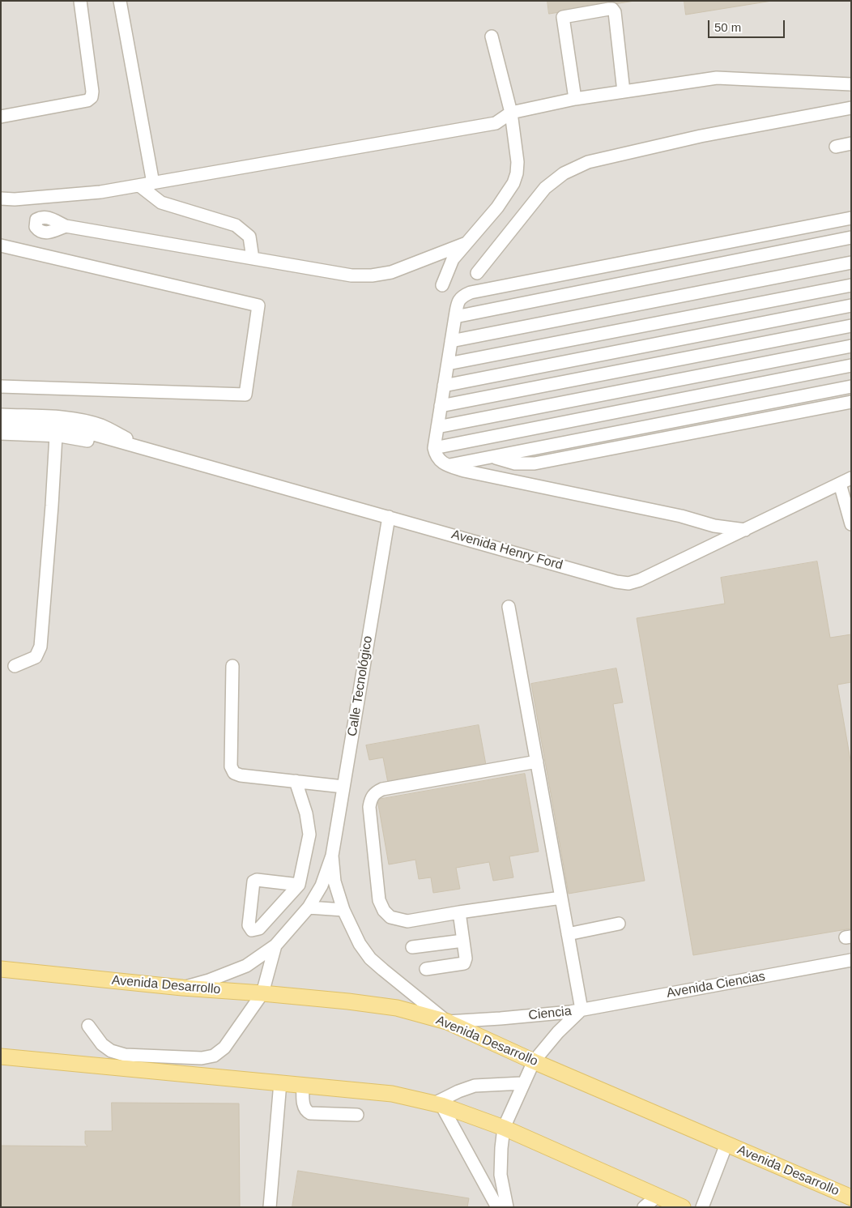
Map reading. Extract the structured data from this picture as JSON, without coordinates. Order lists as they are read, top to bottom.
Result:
{
  "streets": {
    "main road": ["Avenida Desarrollo"],
    "street": [
      "Avenida Henry Ford",
      "Calle Tecnológico",
      "Avenida Ciencias",
      "Ciencia"
    ]
  },
  "crossings": [
    ["Avenida Henry Ford", "Calle Tecnológico"],
    ["Calle Tecnológico", "Avenida Desarrollo"],
    ["Calle Tecnológico", "Ciencia"],
    ["Avenida Desarrollo", "Ciencia"],
    ["Avenida Ciencias", "Ciencia"]
  ],
  "scale_bar": "50 m"
}
